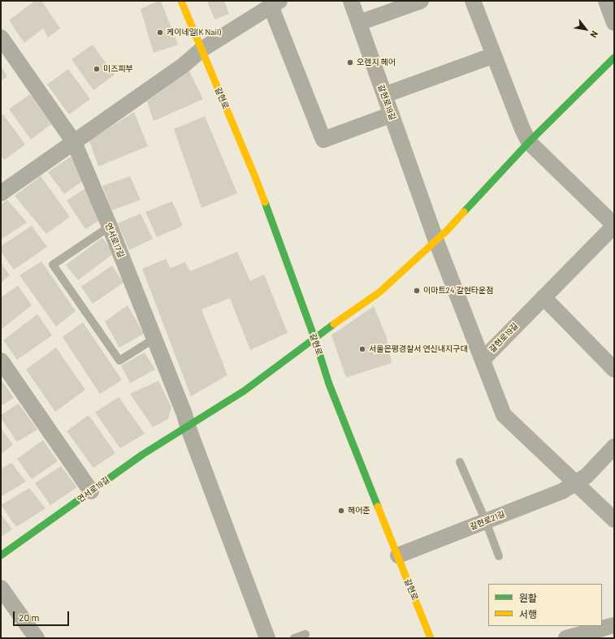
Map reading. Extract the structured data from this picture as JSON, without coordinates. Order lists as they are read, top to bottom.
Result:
{
  "streets": {
    "street": [
      "갈현로",
      "갈현로19길",
      "연서로17길",
      "연서로19길",
      "갈현로21길"
    ]
  },
  "crossings": [
    ["갈현로", "연서로19길"],
    ["갈현로", "갈현로21길"],
    ["연서로17길", "연서로19길"]
  ],
  "places": [
    "케이네일(K Nail)",
    "오렌지 헤어",
    "미즈피부",
    "이마트24 갈현타운점",
    "서울은평경찰서 연신내지구대",
    "헤어준"
  ],
  "legend": ["원활", "서행"],
  "scale_bar": "20 m",
  "north": "bottom right"
}
